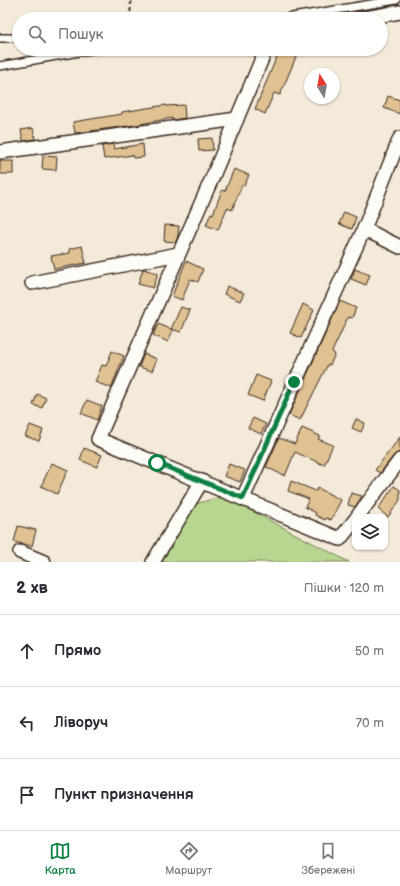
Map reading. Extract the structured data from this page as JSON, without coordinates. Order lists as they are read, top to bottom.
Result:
{
  "north": "top",
  "page": {
    "search": "Пошук",
    "heading": ["2 хв", "Пішки · 120 m"],
    "list": [
      ["Прямо", "50 m"],
      ["Ліворуч", "70 m"],
      "Пункт призначення"
    ],
    "nav": ["Карта", "Маршрут", "Збережені"]
  }
}
